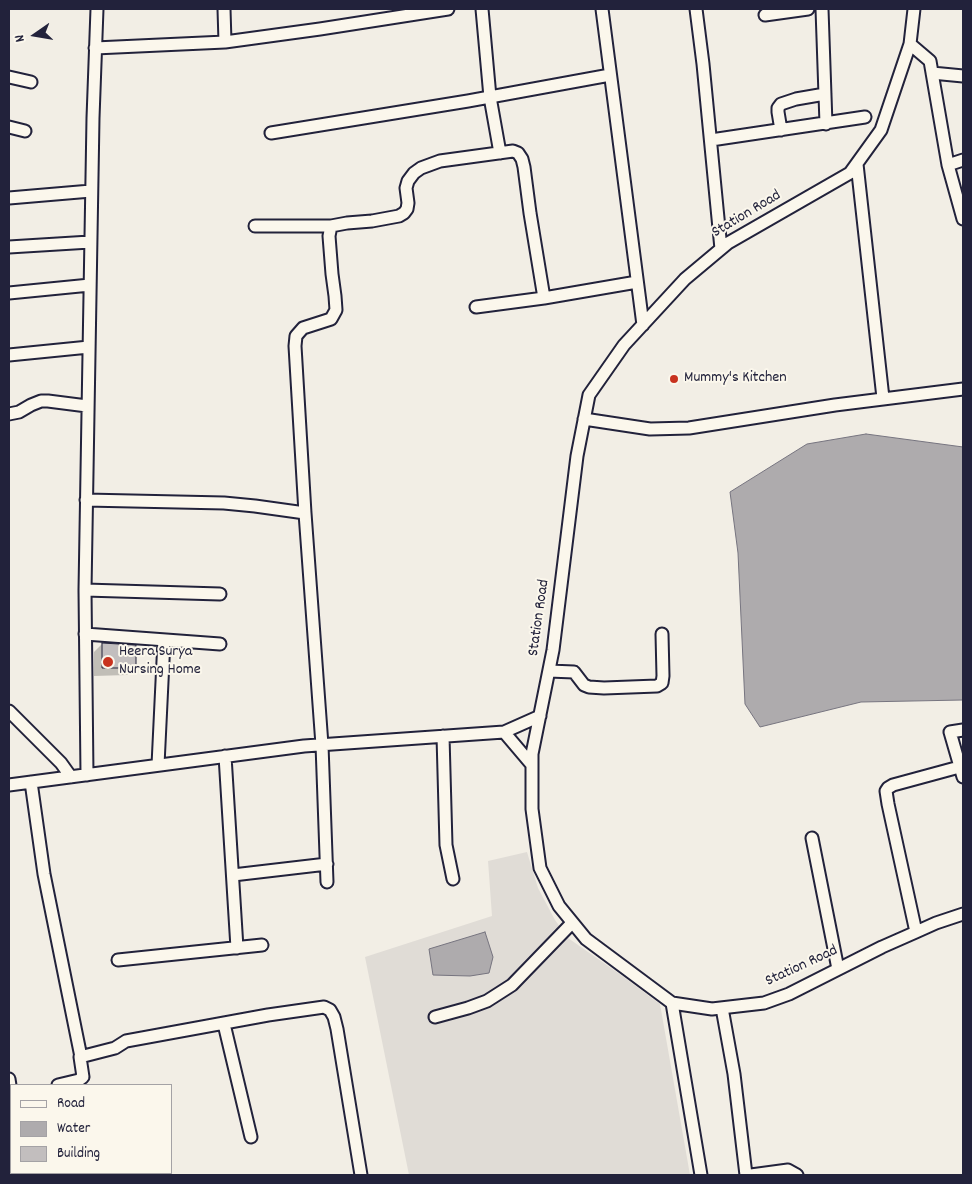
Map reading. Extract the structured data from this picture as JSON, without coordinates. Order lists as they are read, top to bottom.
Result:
{
  "streets": {
    "street": ["Station Road"]
  },
  "places": ["Mummy's Kitchen", "Heera Surya Nursing Home"],
  "legend": ["Road", "Water", "Building"],
  "north": "left"
}
